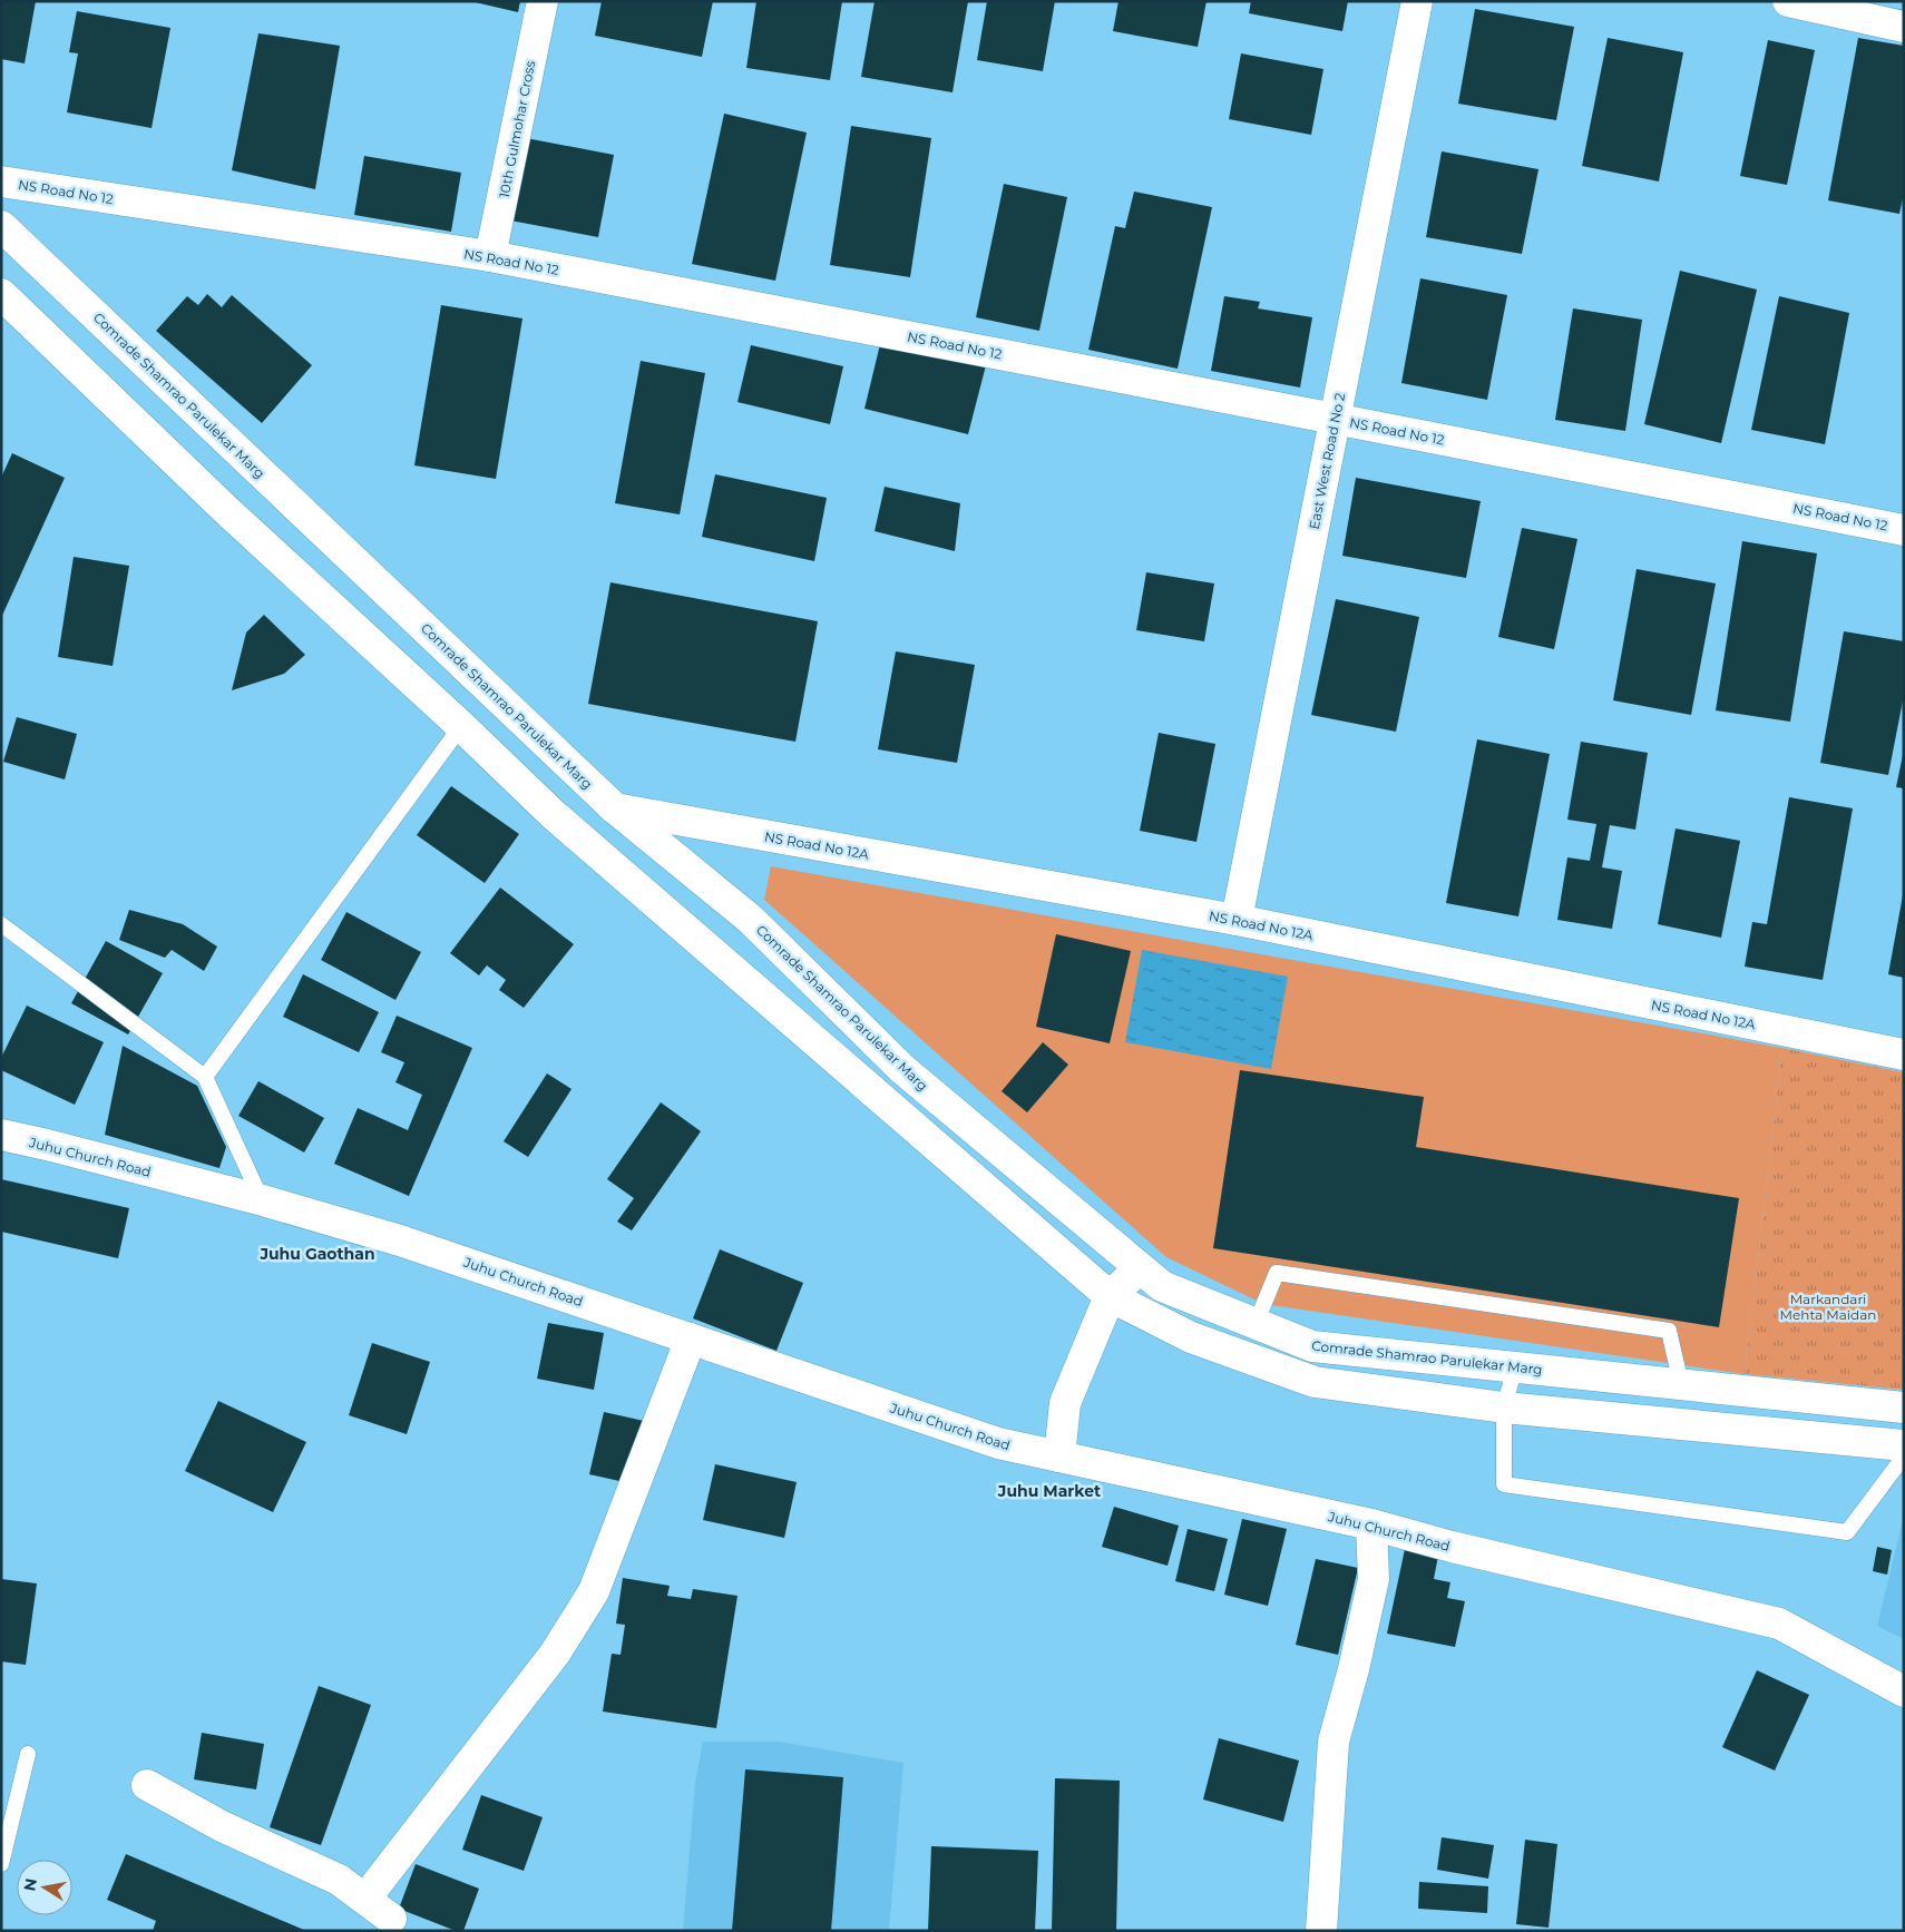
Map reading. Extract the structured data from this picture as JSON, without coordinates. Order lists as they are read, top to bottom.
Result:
{
  "streets": {
    "street": [
      "10th Gulmohar Cross",
      "NS Road No 12",
      "Comrade Shamrao Parulekar Marg",
      "East West Road No 2",
      "NS Road No 12A",
      "Juhu Church Road"
    ]
  },
  "crossings": [
    ["10th Gulmohar Cross", "NS Road No 12"],
    ["NS Road No 12", "East West Road No 2"],
    ["Comrade Shamrao Parulekar Marg", "NS Road No 12A"],
    ["East West Road No 2", "NS Road No 12A"]
  ],
  "districts": ["Juhu Gaothan", "Juhu Market"],
  "parks": ["Markandari Mehta Maidan"],
  "north": "left"
}
